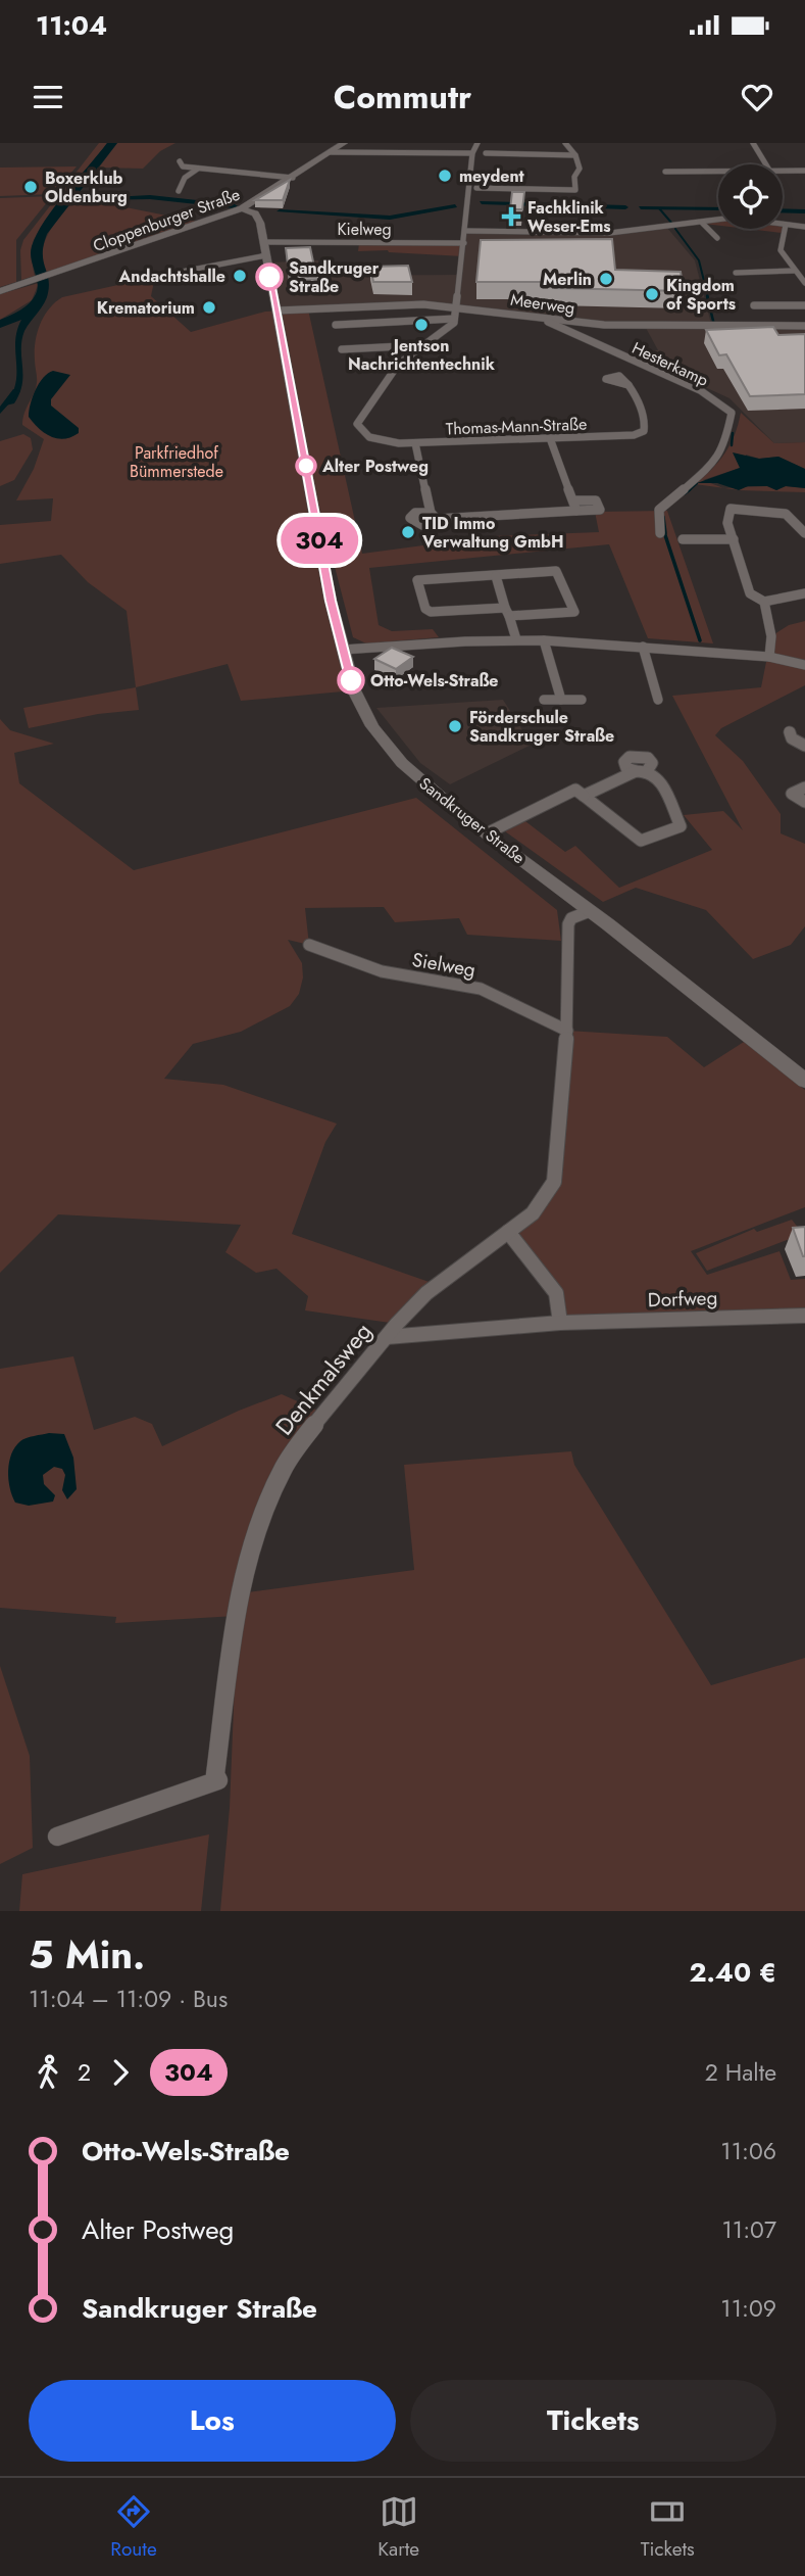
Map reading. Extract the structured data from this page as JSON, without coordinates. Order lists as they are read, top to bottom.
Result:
{
  "streets": {
    "street": [
      "Cloppenburger Straße",
      "Kielweg",
      "Meerweg",
      "Hesterkamp",
      "Thomas-Mann-Straße",
      "Sandkruger Straße",
      "Sielweg",
      "Dorfweg",
      "Denkmalsweg"
    ]
  },
  "crossings": [
    ["Cloppenburger Straße", "Sandkruger Straße"],
    ["Kielweg", "Sandkruger Straße"],
    ["Meerweg", "Hesterkamp"],
    ["Meerweg", "Sandkruger Straße"],
    ["Sandkruger Straße", "Denkmalsweg"],
    ["Sielweg", "Denkmalsweg"],
    ["Dorfweg", "Denkmalsweg"]
  ],
  "parks": ["Parkfriedhof Bümmerstede"],
  "places": {
    "other": [
      "meydent",
      "Boxerklub Oldenburg",
      "Andachtshalle",
      "Sandkruger Straße",
      "Merlin",
      "Kingdom of Sports",
      "Krematorium",
      "Jentson Nachrichtentechnik",
      "Alter Postweg",
      "TID Immo Verwaltung GmbH",
      "Otto-Wels-Straße",
      "Förderschule Sandkruger Straße"
    ],
    "health": ["Fachklinik Weser-Ems"]
  },
  "lines": ["bus line 304"],
  "page": {
    "status": "11:04",
    "header": "Commutr",
    "on_map": "304",
    "heading": ["5 Min.", "11:04 – 11:09 · Bus", "2.40 €"],
    "legs": ["2", "304", "2 Halte"],
    "list": [
      {
        "name": "Otto-Wels-Straße",
        "value": "11:06"
      },
      {
        "name": "Alter Postweg",
        "value": "11:07"
      },
      {
        "name": "Sandkruger Straße",
        "value": "11:09"
      }
    ],
    "buttons": ["Los", "Tickets"],
    "tabs": ["Route", "Karte", "Tickets"]
  }
}
